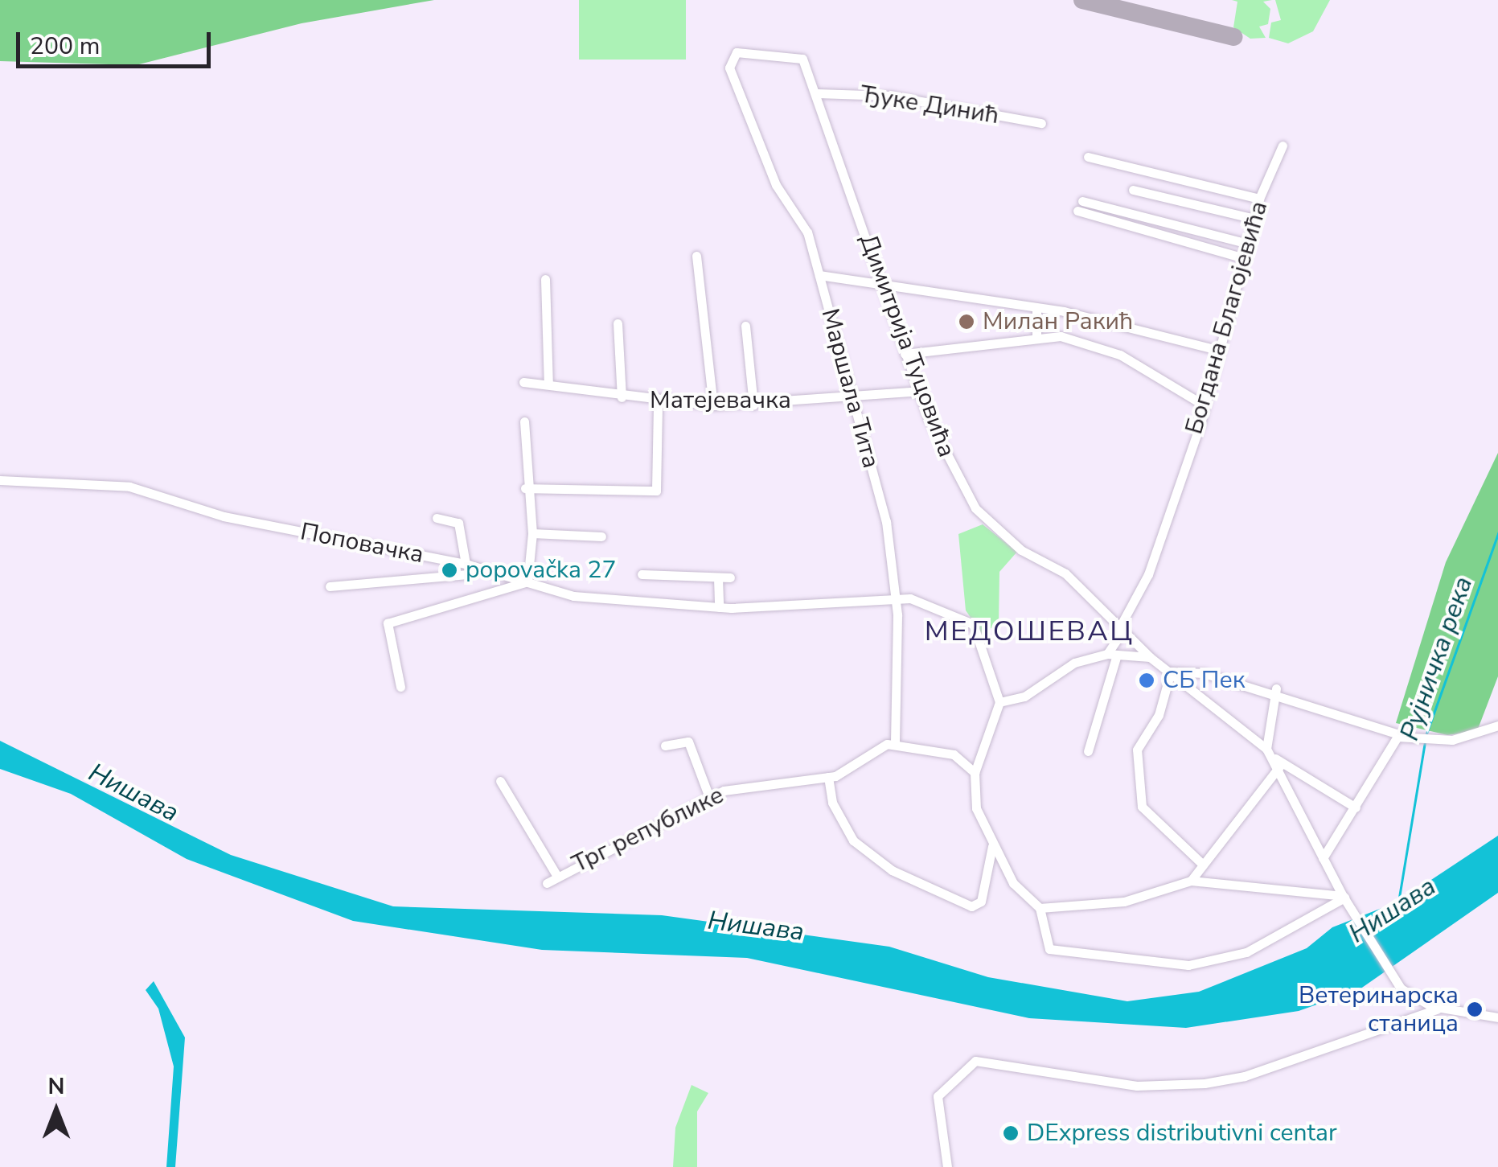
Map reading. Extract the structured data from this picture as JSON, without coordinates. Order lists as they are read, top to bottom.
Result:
{
  "streets": {
    "street": [
      "Ђуке Динић",
      "Богдана Благојевића",
      "Димитрија Туцовића",
      "Маршала Тита",
      "Матејевачка",
      "Поповачка",
      "Трг републике"
    ]
  },
  "crossings": [
    ["Ђуке Динић", "Димитрија Туцовића"],
    ["Богдана Благојевића", "Димитрија Туцовића"],
    ["Димитрија Туцовића", "Маршала Тита"],
    ["Димитрија Туцовића", "Матејевачка"],
    ["Маршала Тита", "Матејевачка"],
    ["Маршала Тита", "Поповачка"],
    ["Маршала Тита", "Трг републике"]
  ],
  "districts": ["МЕДОШЕВАЦ"],
  "water": ["Рујничка река", "Нишава"],
  "places": [
    "Милан Ракић",
    "popovačka 27",
    "СБ Пек",
    "Ветеринарска станица",
    "DExpress distributivni centar"
  ],
  "scale_bar": "200 m",
  "north": "top"
}
